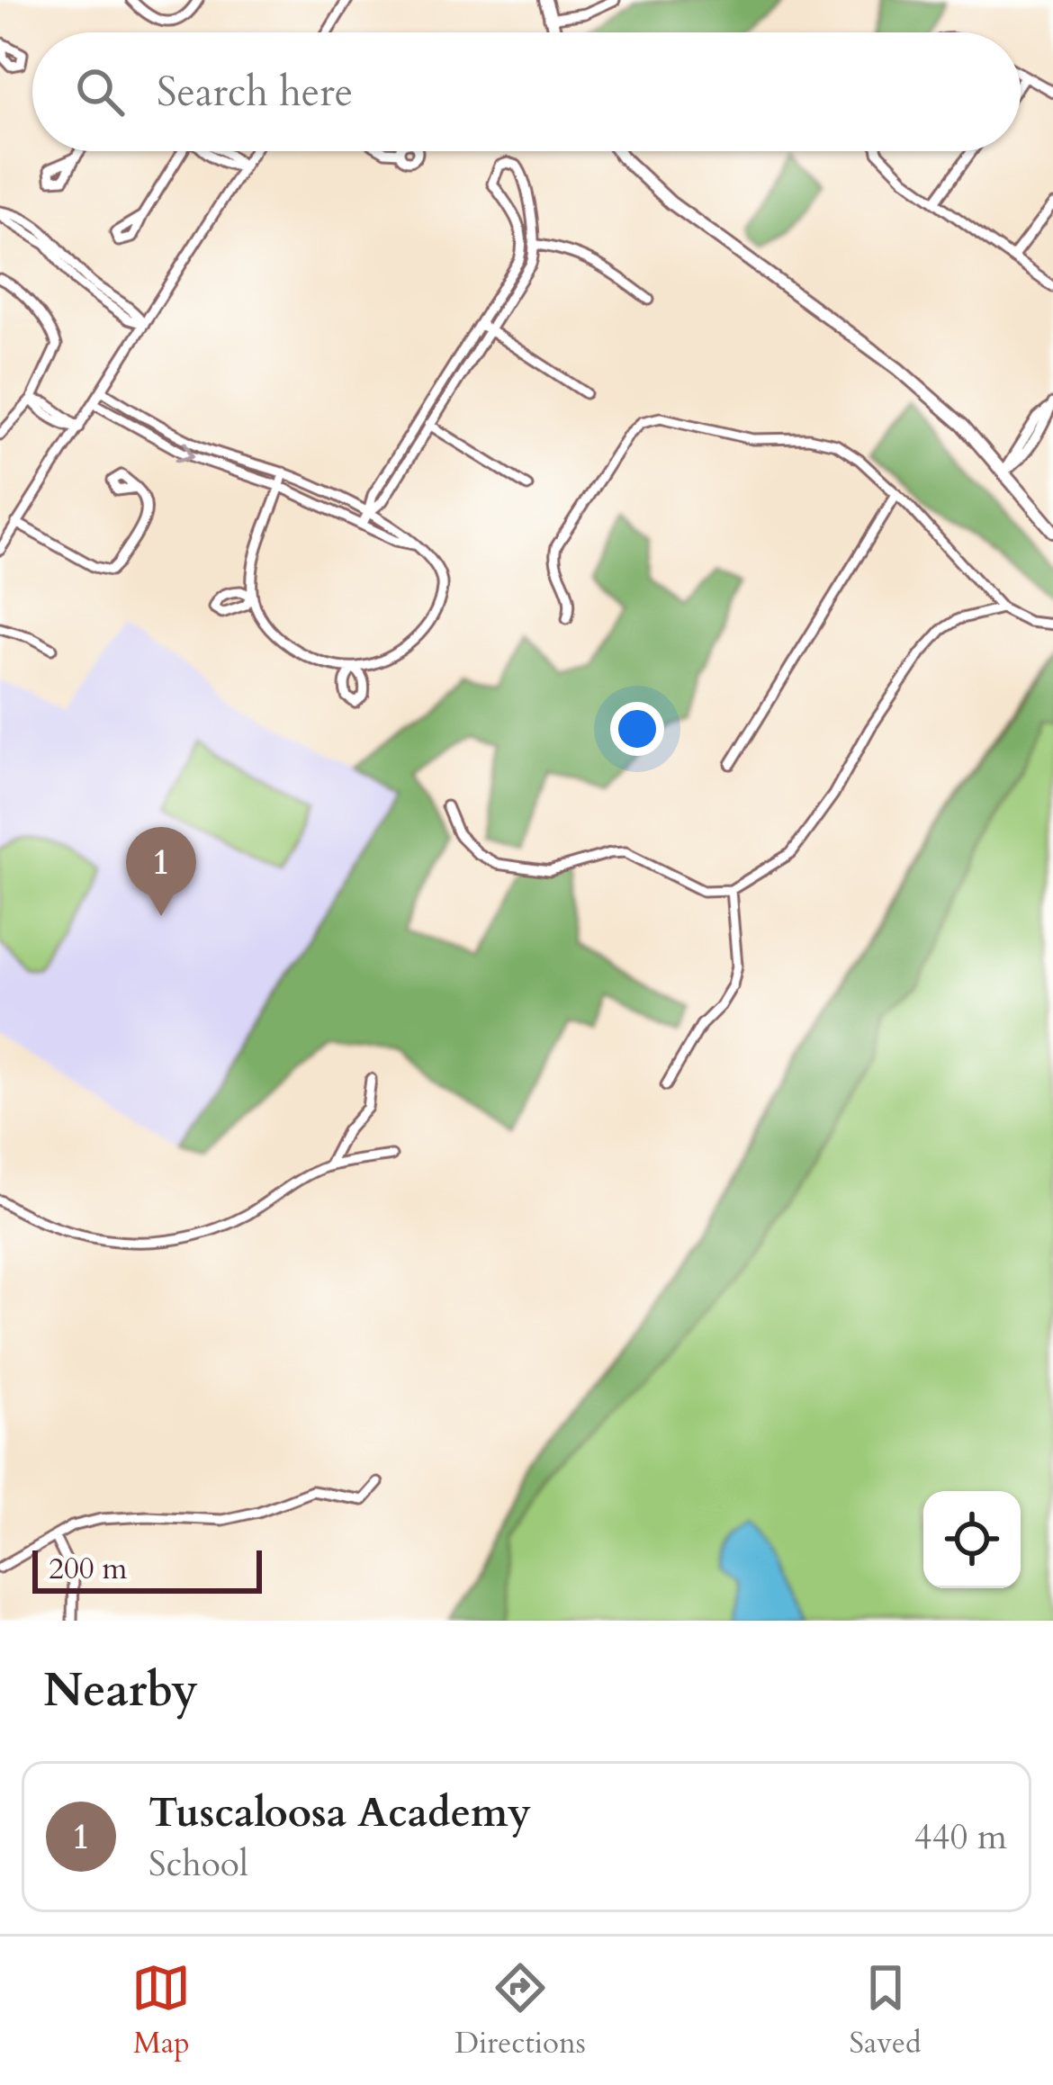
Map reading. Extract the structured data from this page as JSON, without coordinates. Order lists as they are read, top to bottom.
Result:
{
  "scale_bar": "200 m",
  "page": {
    "search": "Search here",
    "pins": "1",
    "scale": "200 m",
    "heading": "Nearby",
    "list": [
      {
        "mark": "1",
        "name": "Tuscaloosa Academy",
        "note": "School",
        "value": "440 m"
      }
    ],
    "nav": ["Map", "Directions", "Saved"]
  }
}
